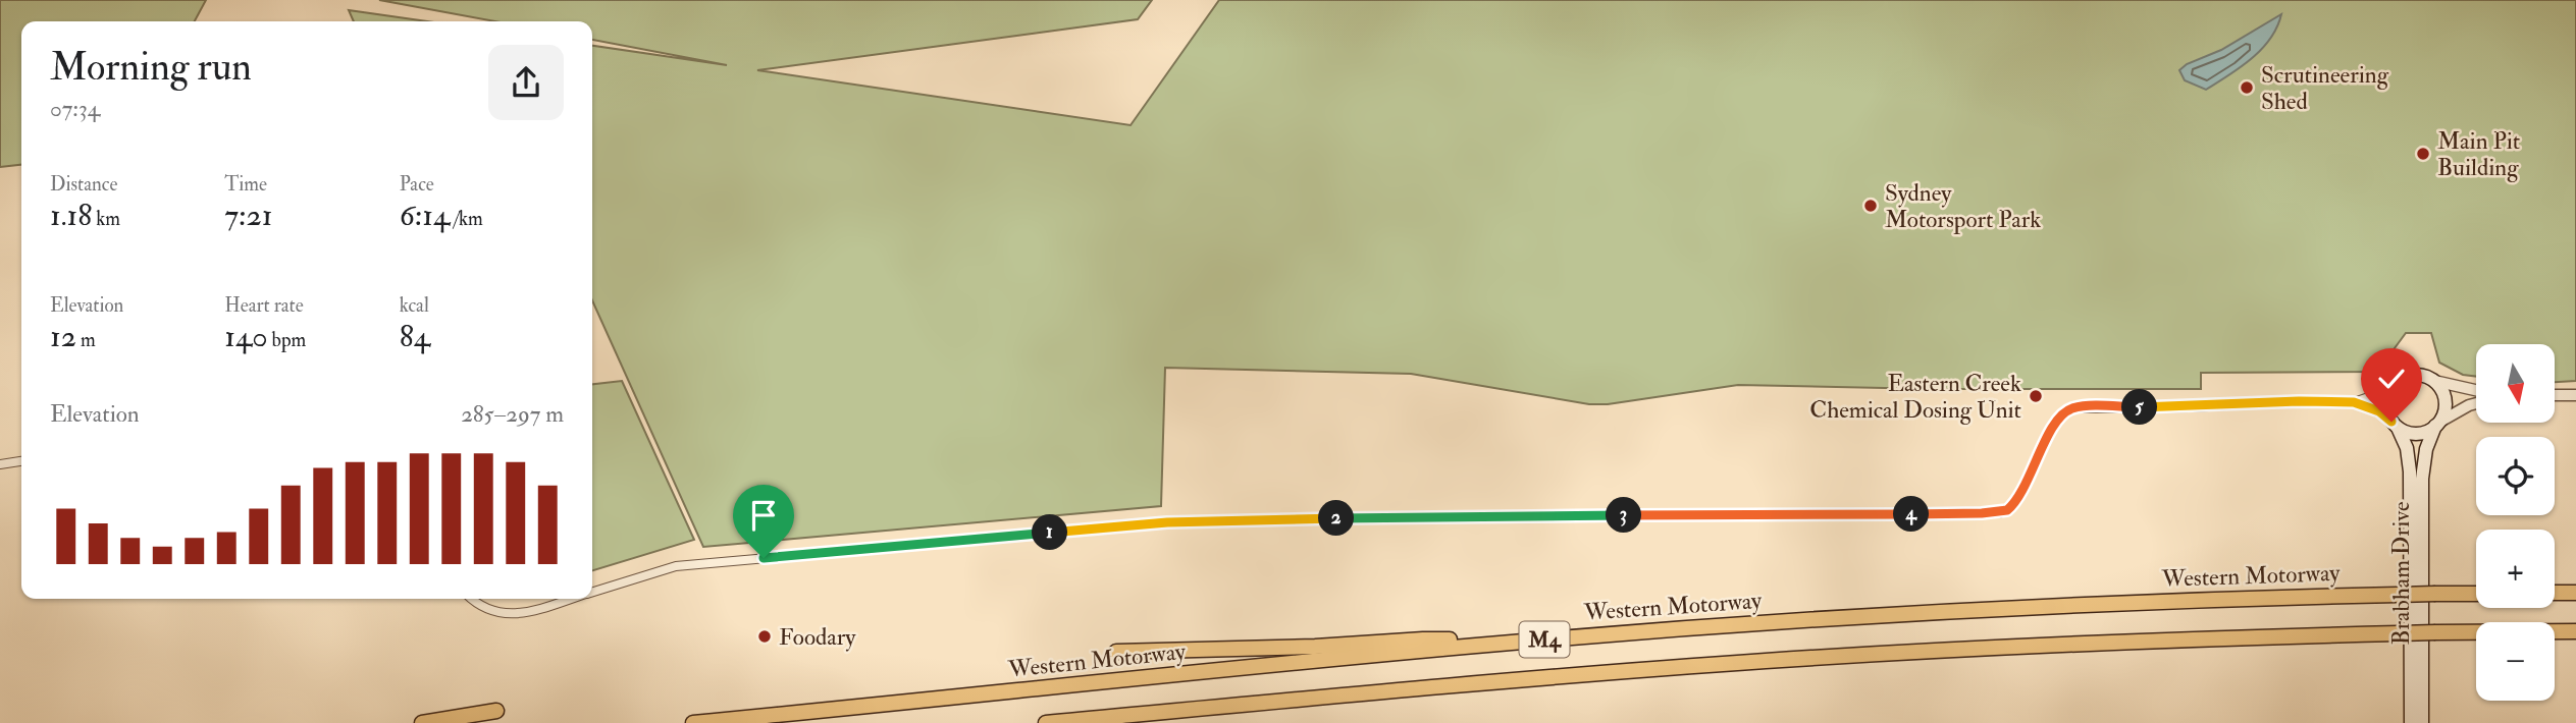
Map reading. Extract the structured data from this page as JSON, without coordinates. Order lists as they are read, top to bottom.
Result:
{
  "streets": {
    "highway": ["Western Motorway", "M4"],
    "main road": ["Brabham Drive"]
  },
  "places": [
    "Scrutineering Shed",
    "Main Pit Building",
    "Sydney Motorsport Park",
    "Eastern Creek Chemical Dosing Unit",
    "Foodary"
  ],
  "north": "bottom",
  "page": {
    "heading": ["Morning run", "07:34"],
    "stats": [
      ["Distance", "1.18 km"],
      ["Time", "7:21"],
      ["Pace", "6:14 /km"],
      ["Elevation", "12 m"],
      ["Heart rate", "140 bpm"],
      ["kcal", "84"]
    ],
    "map_buttons": ["+", "−"],
    "chart": ["Elevation", "285–297 m"],
    "pins": [
      "5",
      "4",
      "3",
      "2",
      "1"
    ]
  }
}
